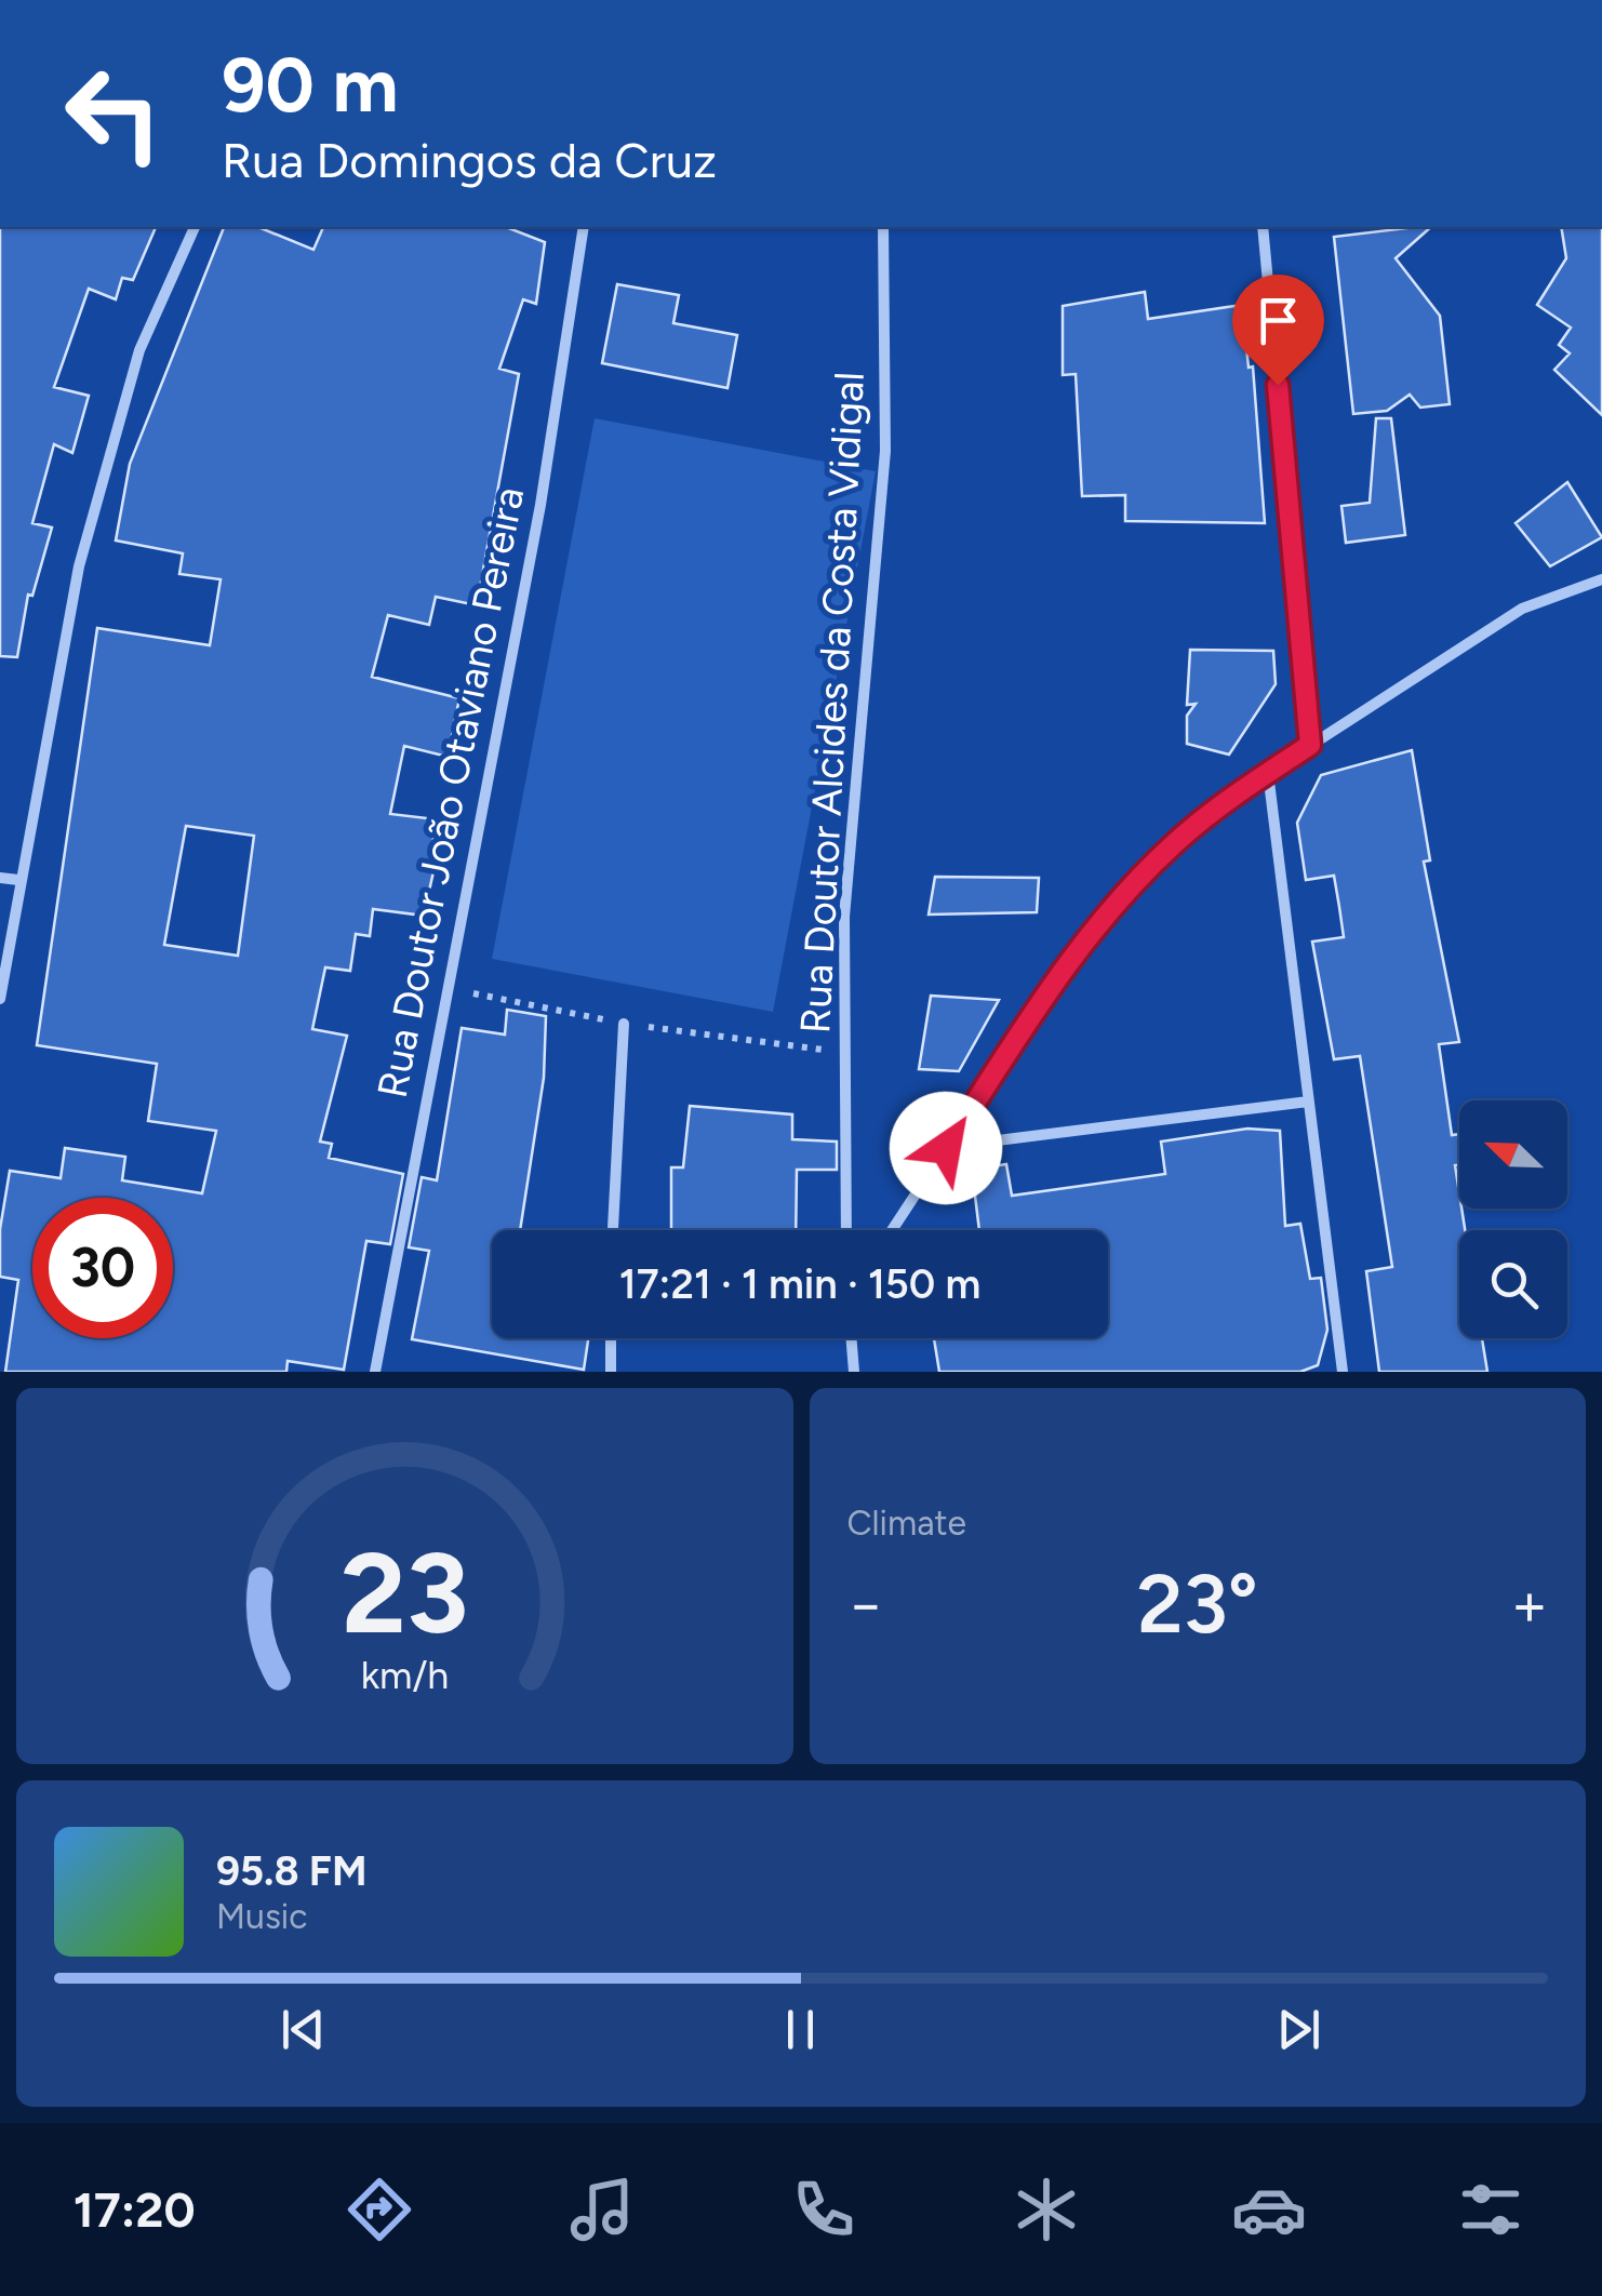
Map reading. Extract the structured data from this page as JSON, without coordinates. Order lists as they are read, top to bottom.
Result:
{
  "streets": {
    "street": ["Rua Doutor Alcides da Costa Vidigal", "Rua Doutor João Otaviano Pereira"]
  },
  "north": "top left",
  "page": {
    "turn": ["90 m", "Rua Domingos da Cruz"],
    "limit": "30",
    "trip": "17:21 · 1 min · 150 m",
    "tile": "Climate",
    "heat": ["−", "23°", "+"],
    "song": ["95.8 FM", "Music"],
    "tabs": "17:20",
    "gauge": ["23", "km/h"]
  }
}
